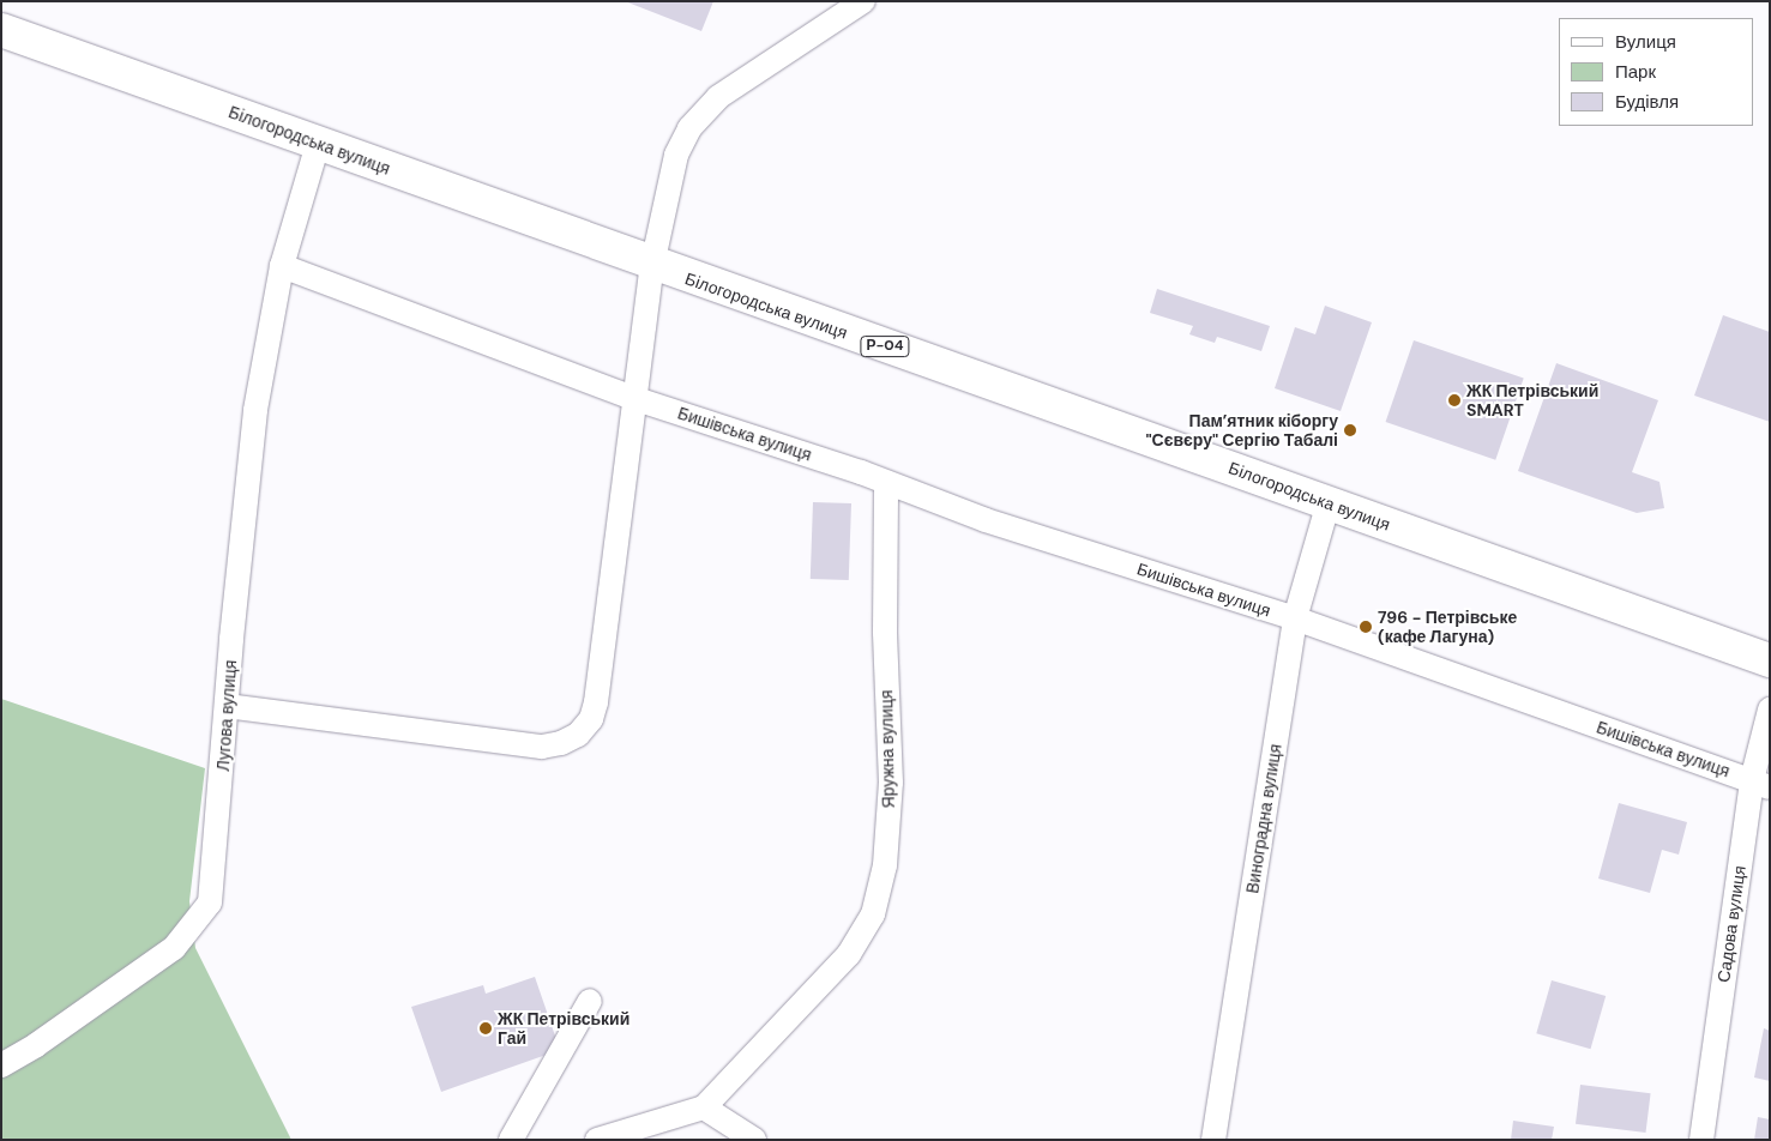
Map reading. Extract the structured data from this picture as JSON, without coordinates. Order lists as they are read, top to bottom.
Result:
{
  "streets": {
    "main road": ["Білогородська вулиця", "Р-04"],
    "street": [
      "Бишівська вулиця",
      "Лугова вулиця",
      "Яружна вулиця",
      "Виноградна вулиця",
      "Садова вулиця"
    ]
  },
  "crossings": [
    ["Білогородська вулиця", "Лугова вулиця"],
    ["Білогородська вулиця", "Виноградна вулиця"],
    ["Бишівська вулиця", "Лугова вулиця"],
    ["Бишівська вулиця", "Яружна вулиця"],
    ["Бишівська вулиця", "Виноградна вулиця"],
    ["Бишівська вулиця", "Садова вулиця"]
  ],
  "places": [
    "ЖК Петрівський SMART",
    "Пам’ятник кіборгу \"Сєвєру\" Сергію Табалі",
    "796 - Петрівське (кафе Лагуна)",
    "ЖК Петрівський Гай"
  ],
  "legend": ["Вулиця", "Парк", "Будівля"]
}
